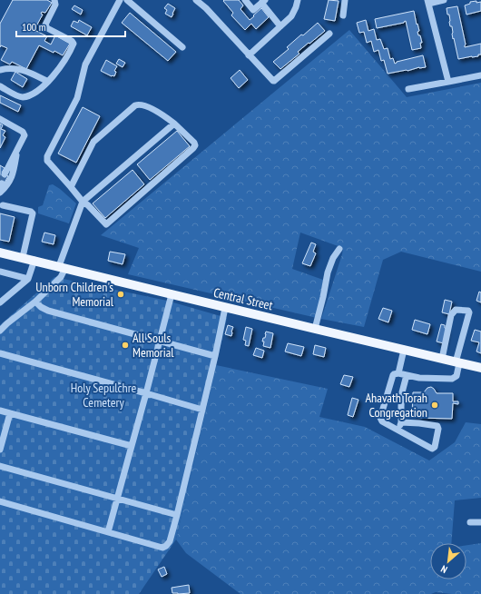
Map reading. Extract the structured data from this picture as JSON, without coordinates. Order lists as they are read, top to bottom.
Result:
{
  "streets": {
    "main road": ["Central Street"]
  },
  "parks": ["Holy Sepulchre Cemetery"],
  "places": ["Unborn Children's Memorial", "All Souls Memorial", "Ahavath Torah Congregation"],
  "scale_bar": "100 m",
  "north": "bottom left"
}
